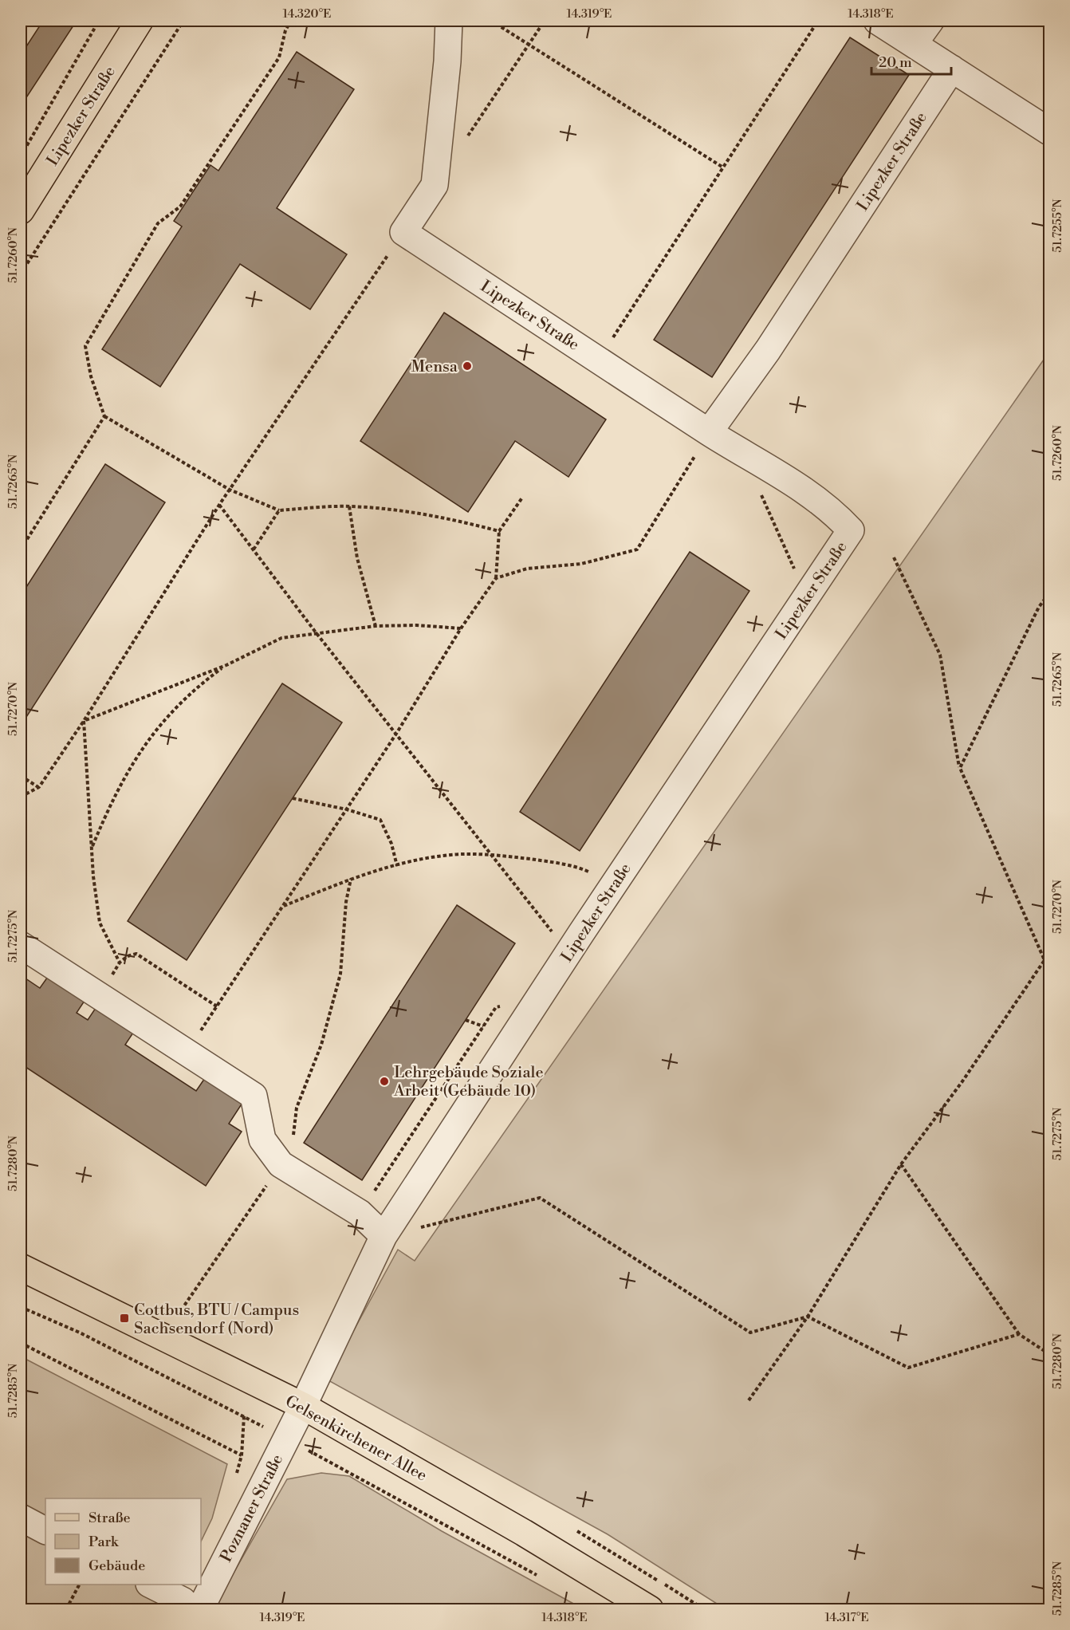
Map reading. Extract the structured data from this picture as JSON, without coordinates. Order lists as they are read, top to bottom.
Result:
{
  "streets": {
    "main road": ["Lipezker Straße", "Gelsenkirchener Allee"],
    "street": ["Poznaner Straße"]
  },
  "crossings": [
    ["Lipezker Straße", "Poznaner Straße"],
    ["Gelsenkirchener Allee", "Poznaner Straße"]
  ],
  "places": {
    "other": ["Mensa", "Lehrgebäude Soziale Arbeit (Gebäude 10)"],
    "transit": ["Cottbus, BTU / Campus Sachsendorf (Nord)"]
  },
  "legend": ["Straße", "Park", "Gebäude"],
  "scale_bar": "20 m",
  "coordinates": [
    "14.320°E",
    "14.319°E",
    "14.318°E",
    "51.7255°N",
    "51.7260°N",
    "51.7265°N",
    "51.7270°N",
    "51.7275°N",
    "51.7280°N",
    "51.7285°N",
    "14.317°E"
  ]
}
